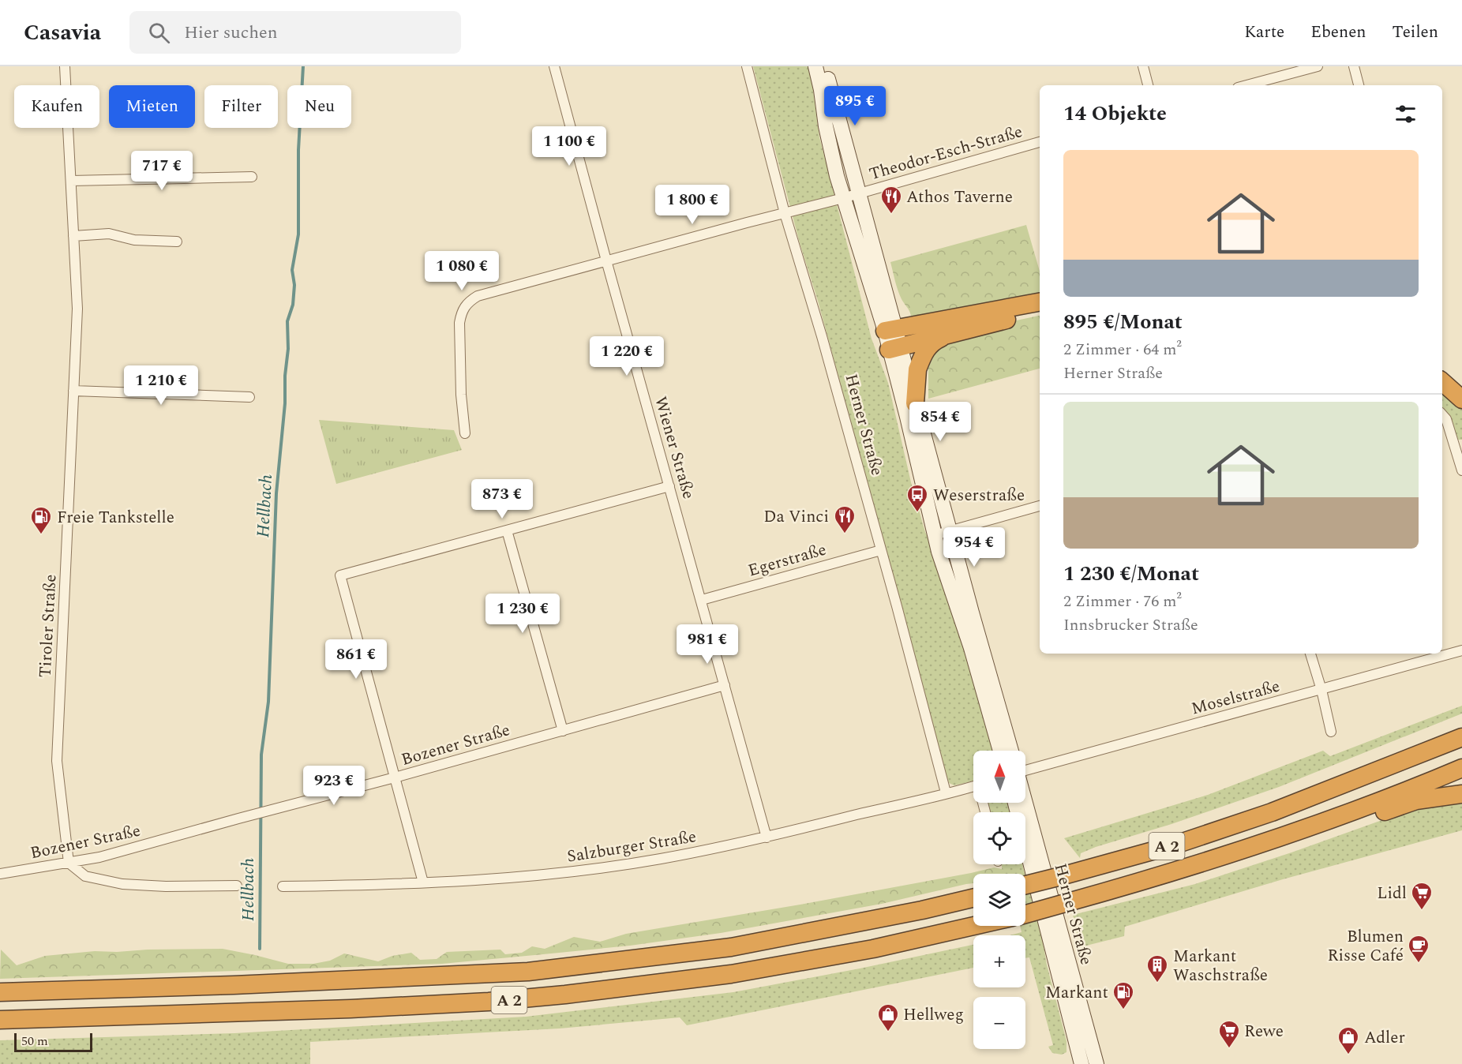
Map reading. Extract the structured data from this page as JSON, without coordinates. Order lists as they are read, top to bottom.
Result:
{
  "streets": {
    "highway": ["A 2"],
    "main road": ["Herner Straße"],
    "street": [
      "Theodor-Esch-Straße",
      "Wiener Straße",
      "Egerstraße",
      "Tiroler Straße",
      "Moselstraße",
      "Bozener Straße",
      "Salzburger Straße"
    ]
  },
  "crossings": [
    ["Theodor-Esch-Straße", "Herner Straße"],
    ["Theodor-Esch-Straße", "Wiener Straße"],
    ["Herner Straße", "Egerstraße"],
    ["Herner Straße", "Salzburger Straße"],
    ["Wiener Straße", "Egerstraße"],
    ["Wiener Straße", "Bozener Straße"],
    ["Wiener Straße", "Salzburger Straße"],
    ["Tiroler Straße", "Bozener Straße"]
  ],
  "water": ["Hellbach"],
  "places": {
    "restaurant": ["Athos Taverne", "Da Vinci"],
    "bus stop": ["Weserstraße"],
    "fuel station": ["Freie Tankstelle", "Markant"],
    "supermarket": ["Lidl", "Rewe"],
    "cafe": ["Blumen Risse Café"],
    "building": ["Markant Waschstraße"],
    "shop": ["Hellweg", "Adler"]
  },
  "scale_bar": "50 m",
  "north": "top",
  "page": {
    "header": "Casavia",
    "search": "Hier suchen",
    "nav": ["Karte", "Ebenen", "Teilen"],
    "chip": [
      "Kaufen",
      "Mieten",
      "Filter",
      "Neu"
    ],
    "heading": "14 Objekte",
    "price": [
      "895 €",
      "1 100 €",
      "717 €",
      "1 800 €",
      "1 080 €",
      "1 220 €",
      "1 210 €",
      "854 €",
      "873 €",
      "954 €",
      "1 230 €",
      "981 €",
      "861 €",
      "923 €"
    ],
    "list": [
      {
        "name": "895 €/Monat",
        "note": "2 Zimmer · 64 m² · Herner Straße"
      },
      {
        "name": "1 230 €/Monat",
        "note": "2 Zimmer · 76 m² · Innsbrucker Straße"
      }
    ],
    "map_buttons": ["+", "−"],
    "scale": "50 m"
  }
}
